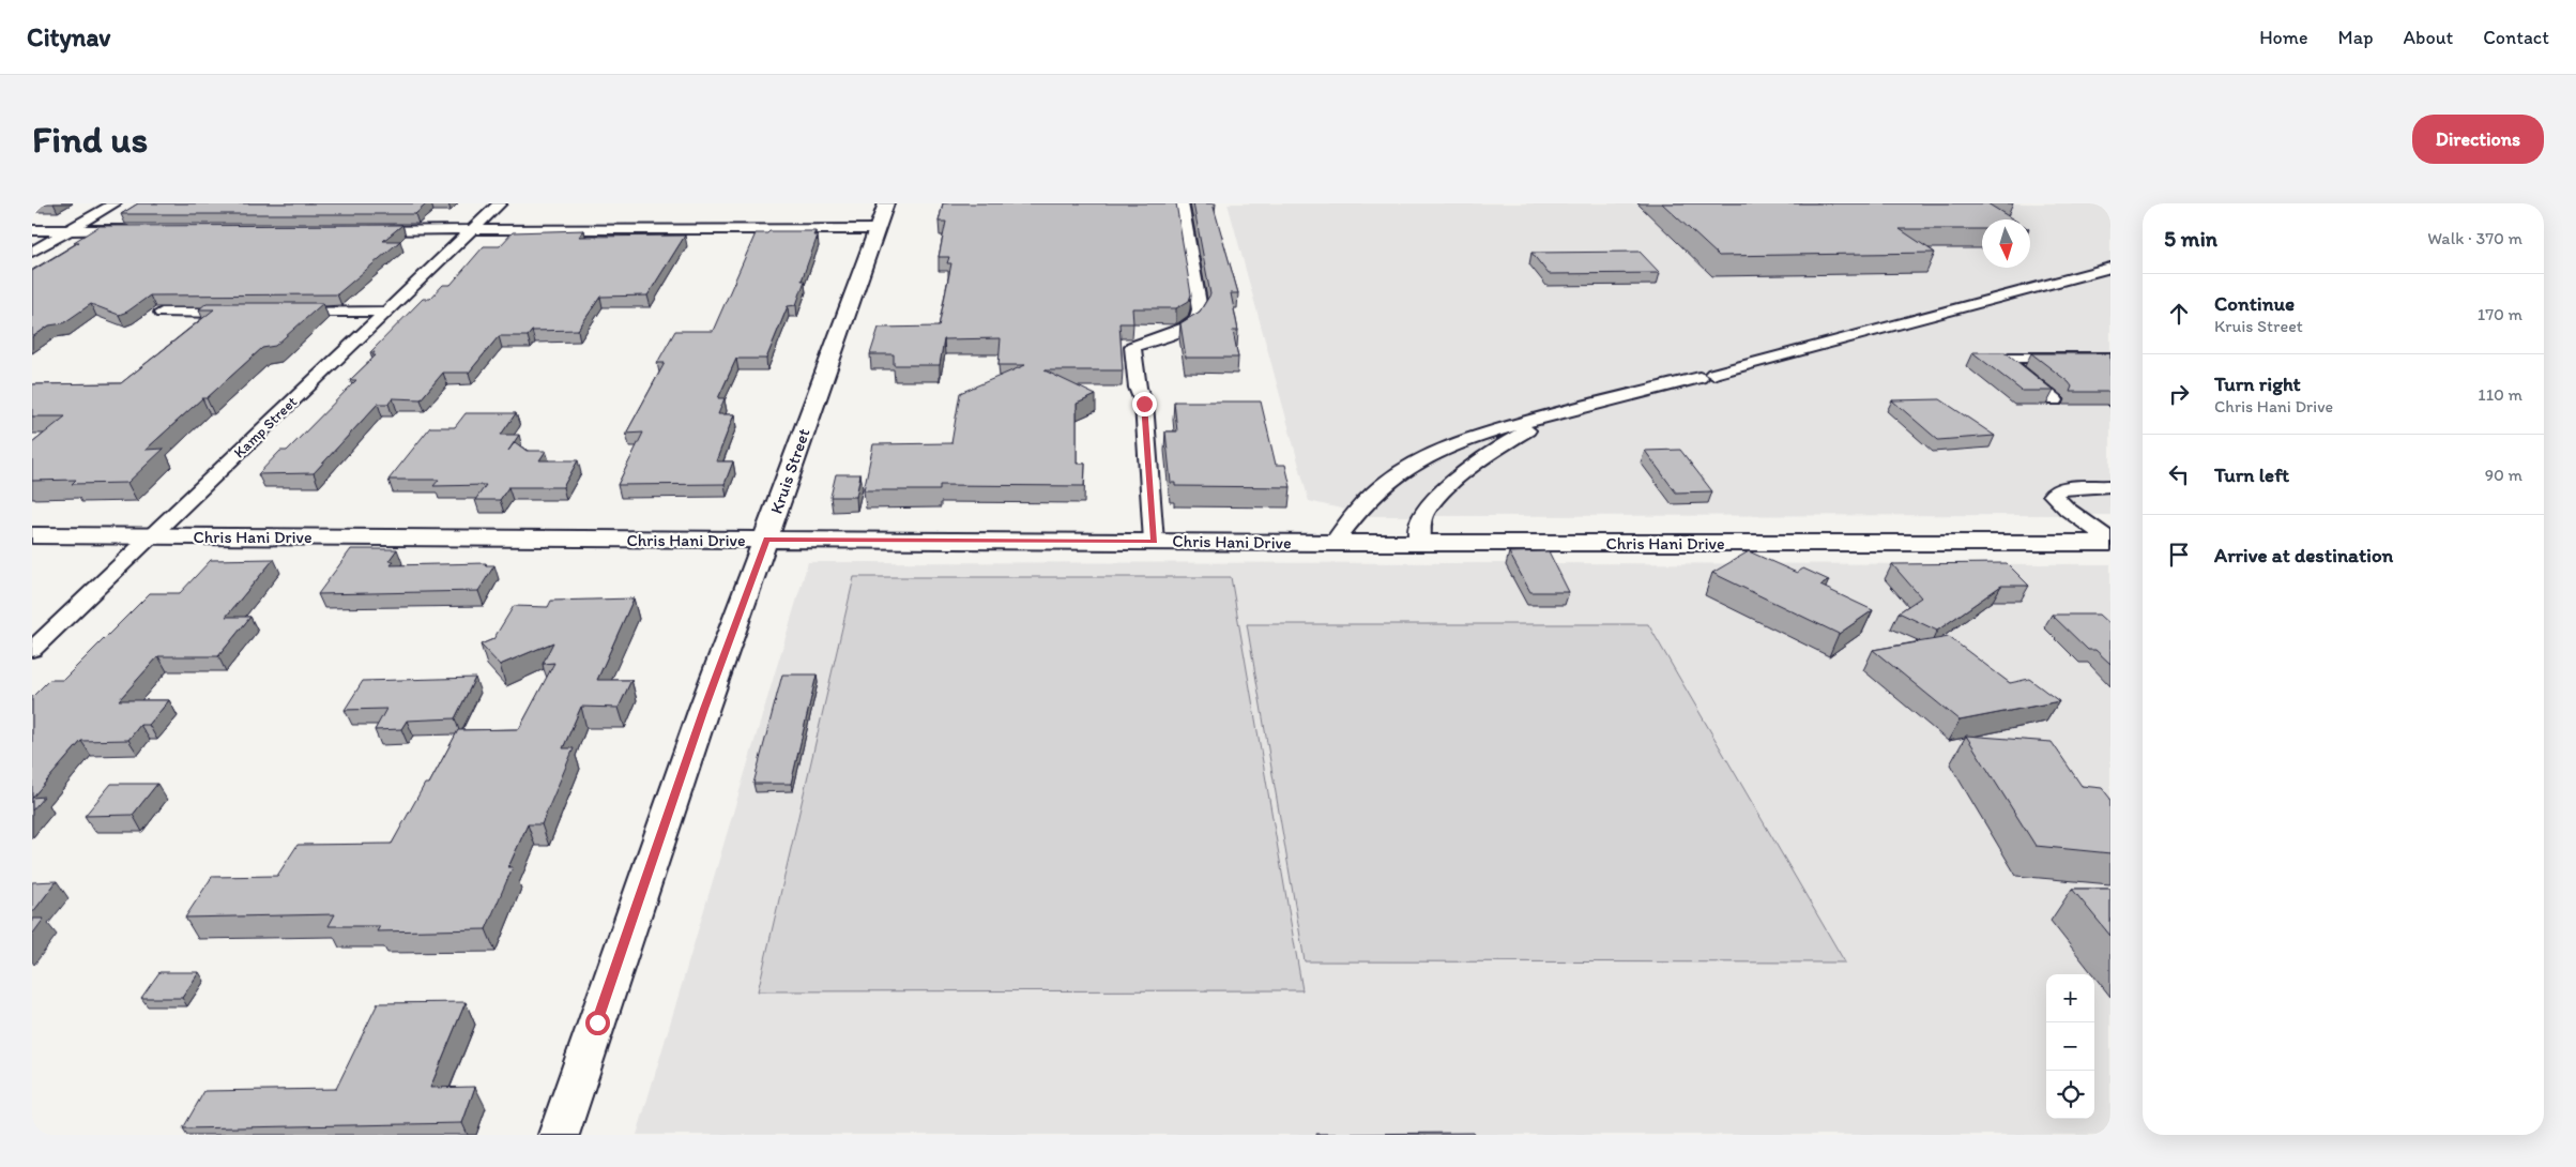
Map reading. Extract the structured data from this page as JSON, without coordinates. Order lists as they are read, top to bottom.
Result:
{
  "streets": {
    "street": ["Kamp Street", "Kruis Street", "Chris Hani Drive"]
  },
  "crossings": [
    ["Kamp Street", "Chris Hani Drive"],
    ["Kruis Street", "Chris Hani Drive"]
  ],
  "north": "bottom",
  "page": {
    "header": "Citynav",
    "nav": [
      "Home",
      "Map",
      "About",
      "Contact"
    ],
    "buttons": "Directions",
    "title": "Find us",
    "heading": ["5 min", "Walk · 370 m"],
    "list": [
      ["Continue", "Kruis Street", "170 m"],
      ["Turn right", "Chris Hani Drive", "110 m"],
      ["Turn left", "90 m"],
      "Arrive at destination"
    ],
    "map_buttons": ["+", "−"]
  }
}
